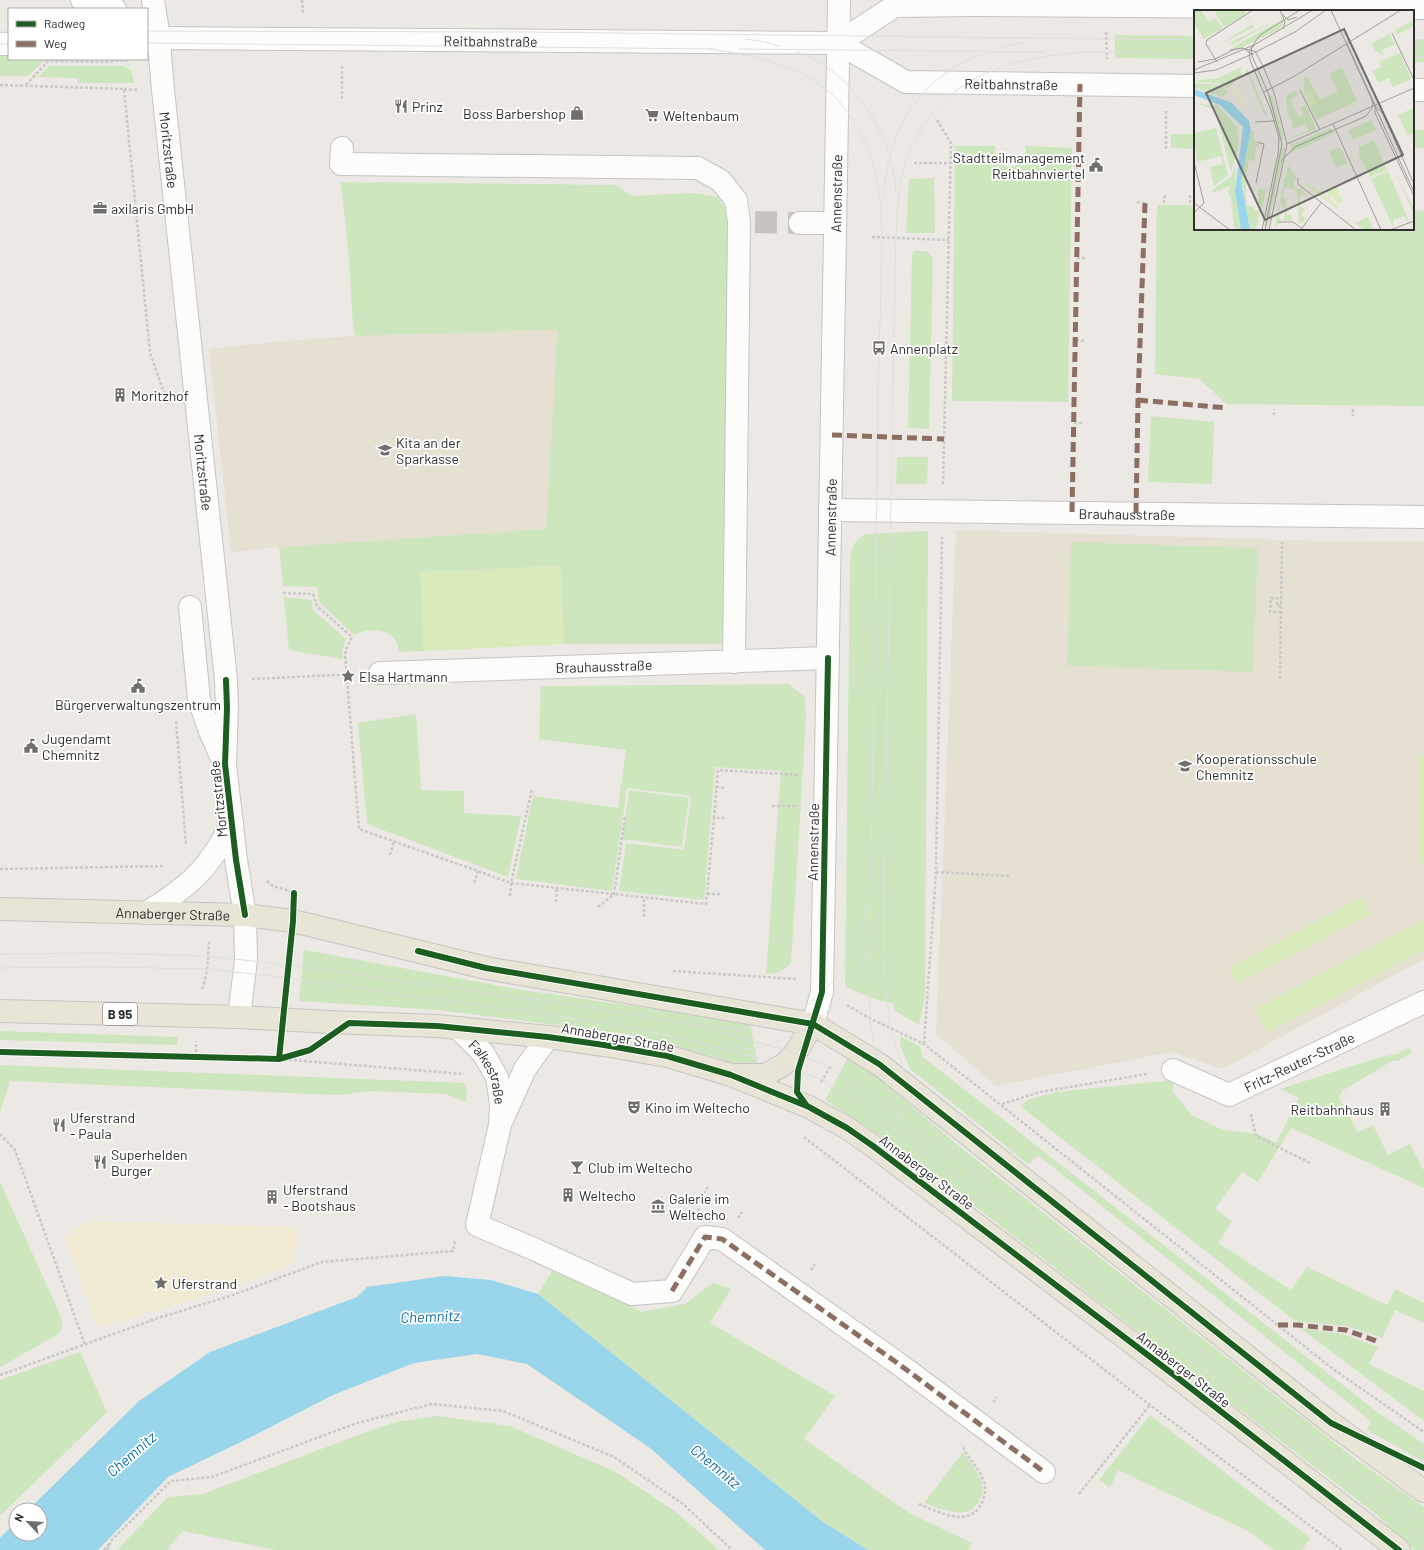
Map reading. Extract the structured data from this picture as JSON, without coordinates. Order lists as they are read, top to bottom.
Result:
{
  "streets": {
    "main road": ["Annenstraße", "Annaberger Straße", "B 95"],
    "street": [
      "Reitbahnstraße",
      "Moritzstraße",
      "Brauhausstraße",
      "Fritz-Reuter-Straße",
      "Falkestraße"
    ]
  },
  "crossings": [
    ["Reitbahnstraße", "Moritzstraße"],
    ["Reitbahnstraße", "Annenstraße"],
    ["Moritzstraße", "Annaberger Straße"],
    ["Annenstraße", "Brauhausstraße"],
    ["Annenstraße", "Annaberger Straße"],
    ["Annaberger Straße", "Falkestraße"]
  ],
  "water": ["Chemnitz"],
  "places": {
    "restaurant": ["Prinz", "Uferstrand - Paula", "Superhelden Burger"],
    "shop": ["Boss Barbershop"],
    "supermarket": ["Weltenbaum"],
    "public building": ["Stadtteilmanagement Reitbahnviertel", "Bürgerverwaltungszentrum", "Jugendamt Chemnitz"],
    "office": ["axilaris GmbH"],
    "bus stop": ["Annenplatz"],
    "building": [
      "Moritzhof",
      "Reitbahnhaus",
      "Weltecho",
      "Uferstrand - Bootshaus"
    ],
    "school or university": ["Kita an der Sparkasse", "Kooperationsschule Chemnitz"],
    "place": ["Elsa Hartmann", "Uferstrand"],
    "theatre": ["Kino im Weltecho"],
    "bar": ["Club im Weltecho"],
    "museum": ["Galerie im Weltecho"]
  },
  "legend": ["Radweg", "Weg"],
  "north": "top left"
}
